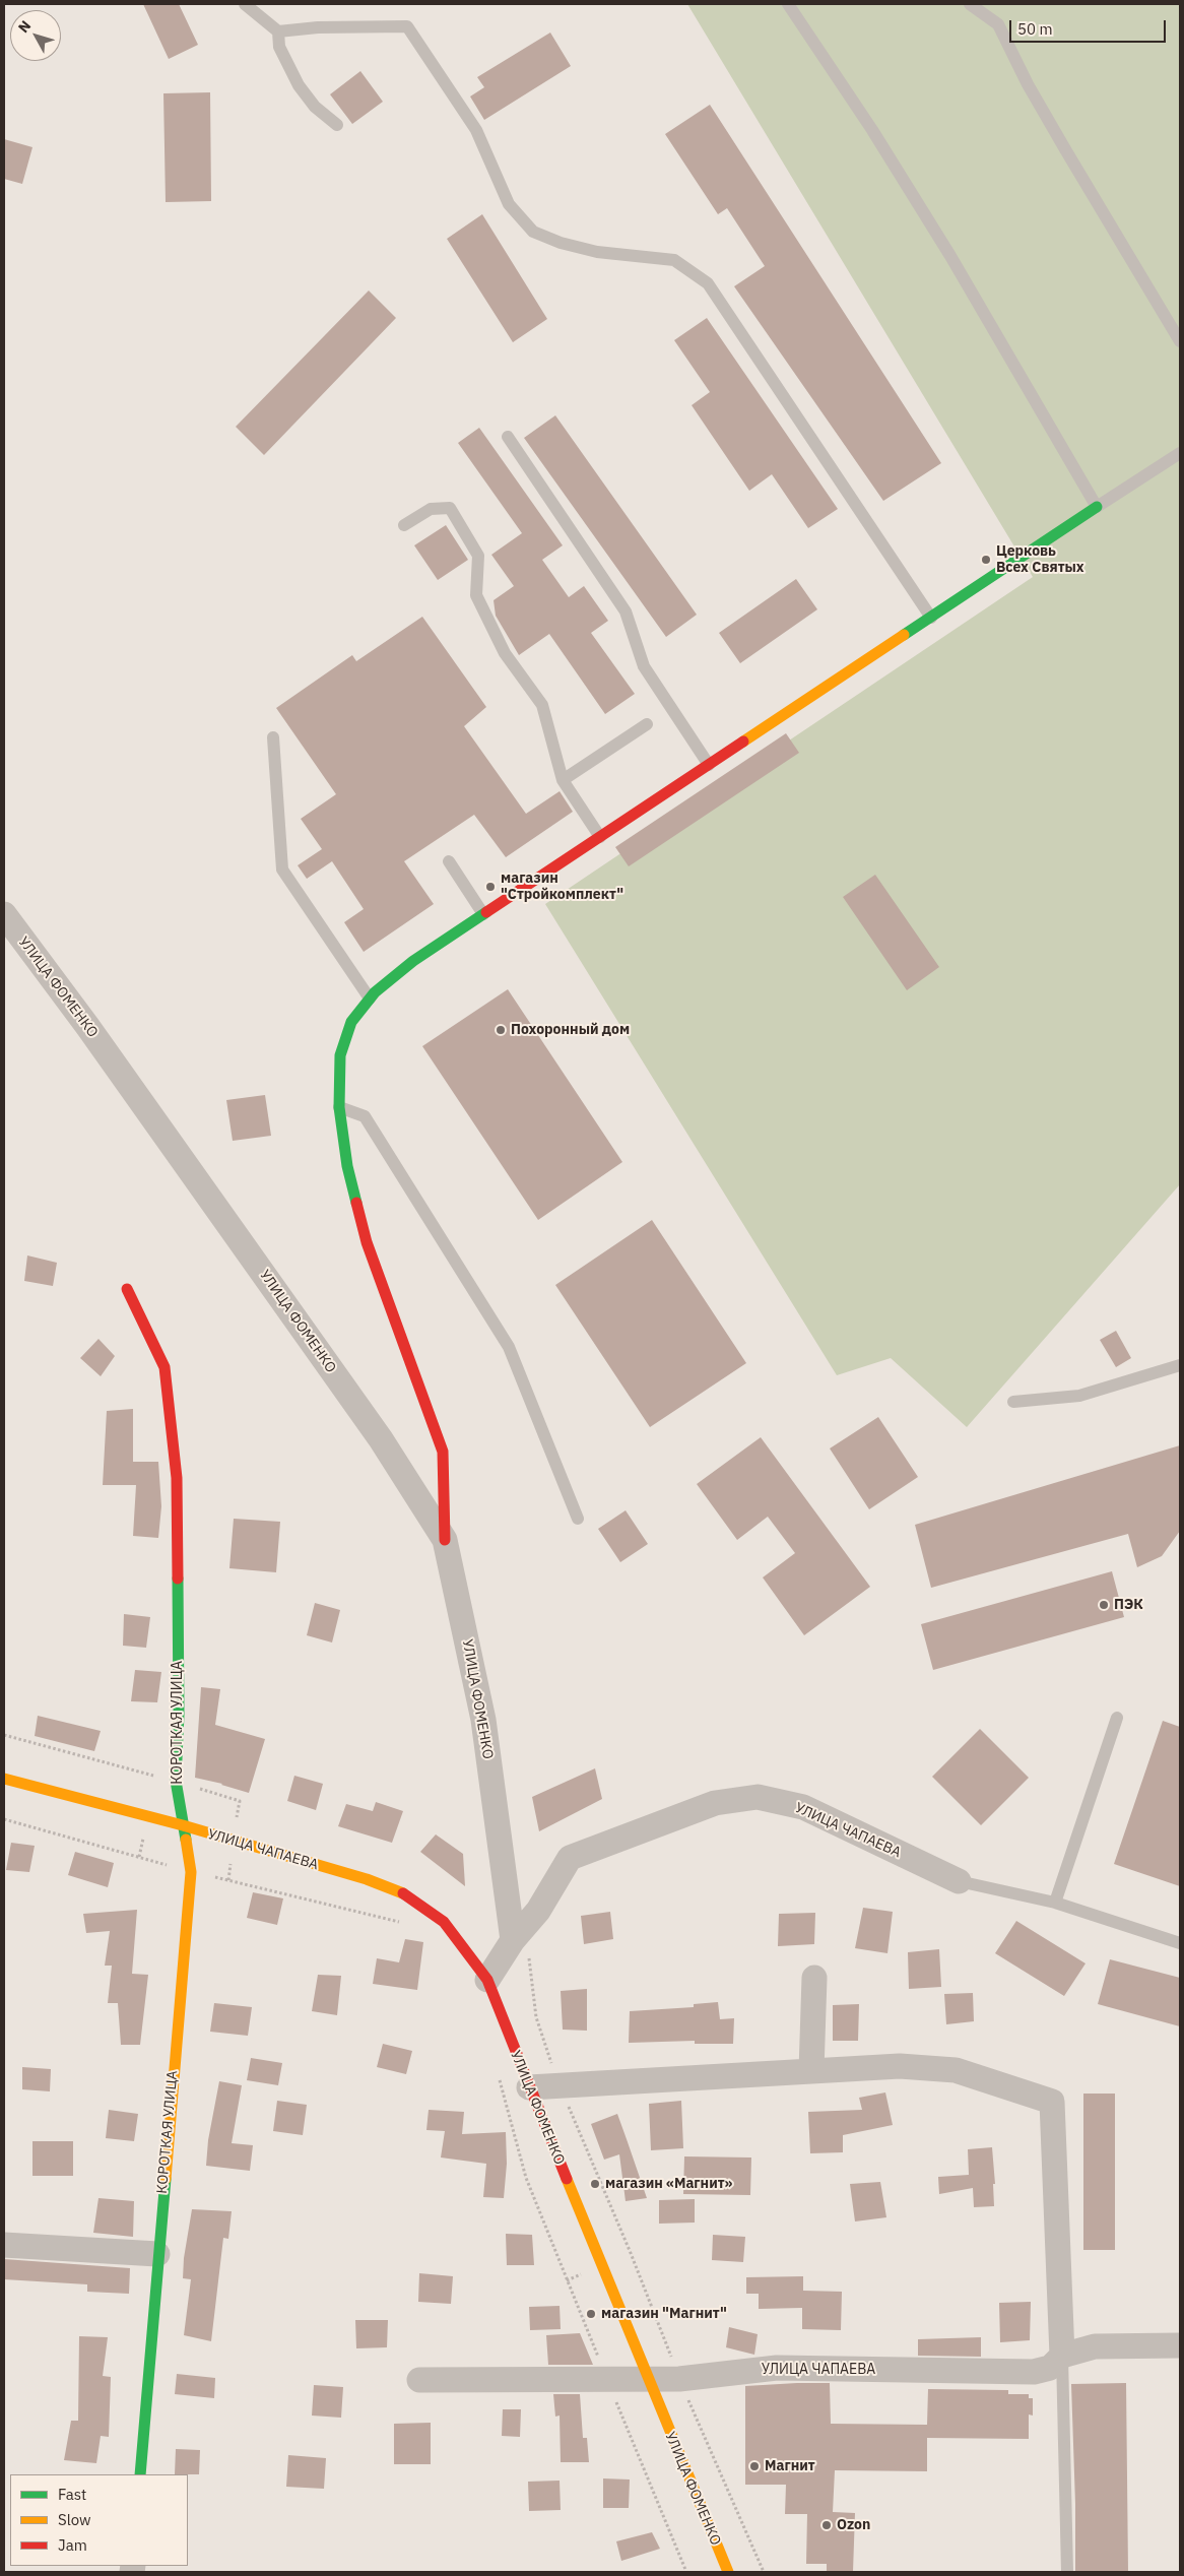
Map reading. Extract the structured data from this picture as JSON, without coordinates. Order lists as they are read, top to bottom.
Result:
{
  "streets": {
    "street": ["УЛИЦА ФОМЕНКО", "КОРОТКАЯ УЛИЦА", "УЛИЦА ЧАПАЕВА"]
  },
  "crossings": [
    ["УЛИЦА ФОМЕНКО", "УЛИЦА ЧАПАЕВА"],
    ["КОРОТКАЯ УЛИЦА", "УЛИЦА ЧАПАЕВА"]
  ],
  "places": [
    "Церковь Всех Святых",
    "магазин \"Стройкомплект\"",
    "Похоронный дом",
    "ПЭК",
    "магазин «Магнит»",
    "магазин \"Магнит\"",
    "Магнит",
    "Ozon"
  ],
  "legend": ["Fast", "Slow", "Jam"],
  "scale_bar": "50 m",
  "north": "top left"
}
